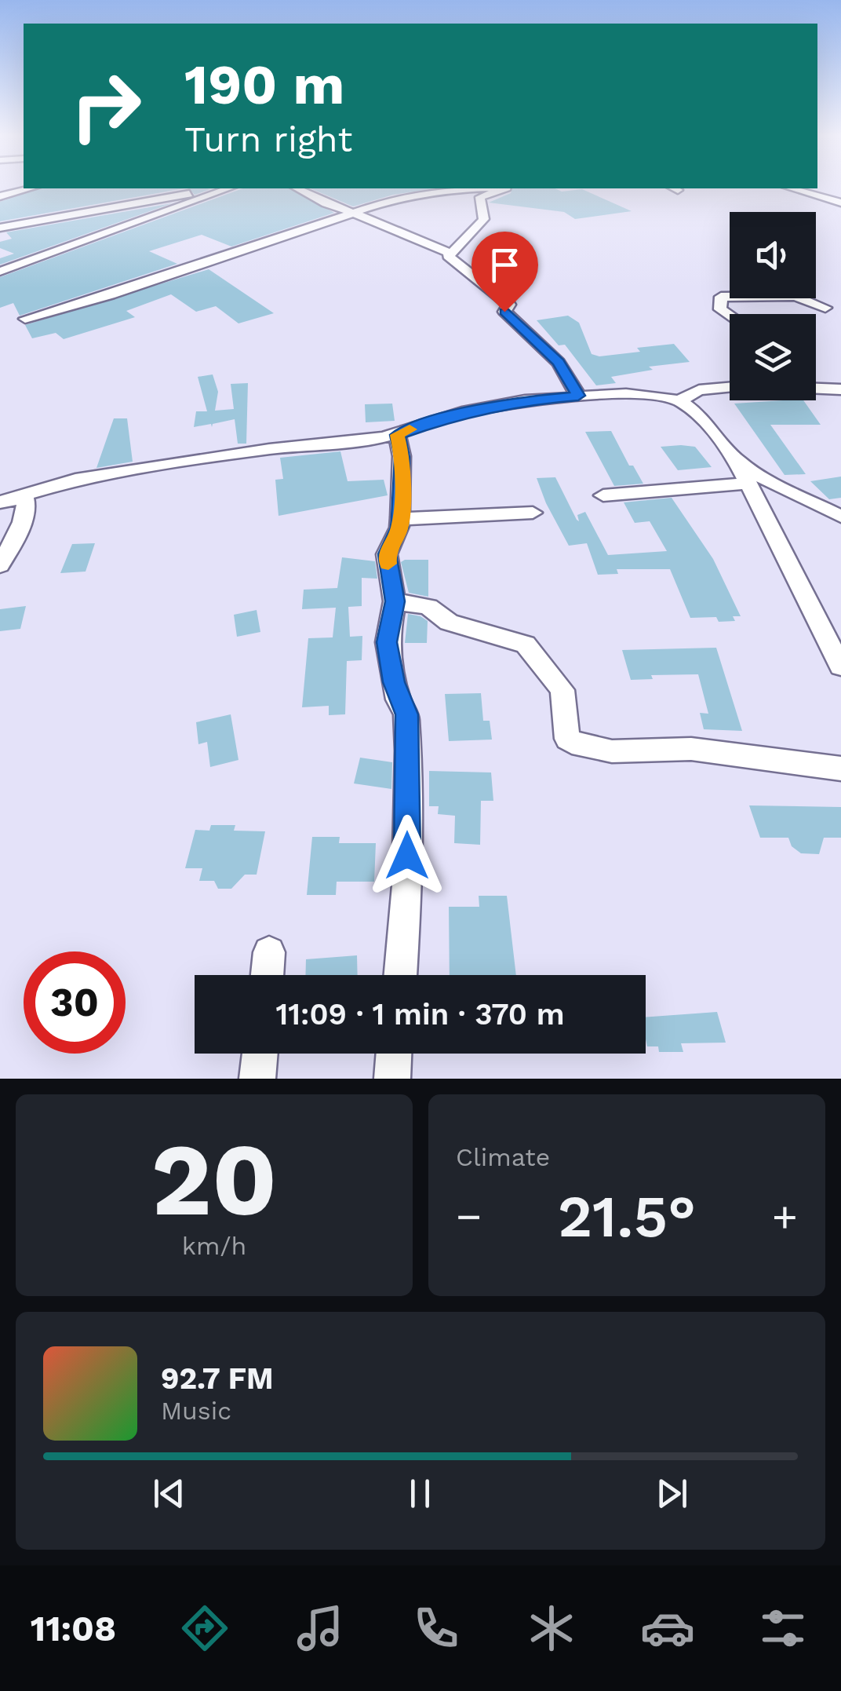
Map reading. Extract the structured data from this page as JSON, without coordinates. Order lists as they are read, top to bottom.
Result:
{
  "page": {
    "turn": ["190 m", "Turn right"],
    "limit": "30",
    "trip": "11:09 · 1 min · 370 m",
    "tile": [
      ["20", "km/h"],
      "Climate"
    ],
    "heat": ["−", "21.5°", "+"],
    "song": ["92.7 FM", "Music"],
    "tabs": "11:08"
  }
}
